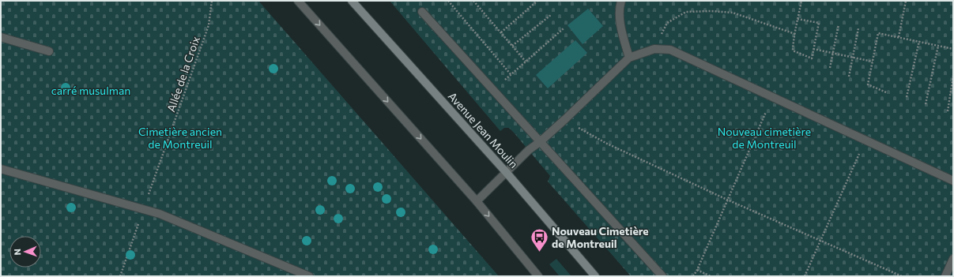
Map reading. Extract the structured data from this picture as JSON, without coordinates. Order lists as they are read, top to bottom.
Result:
{
  "streets": {
    "main road": ["Avenue Jean Moulin"],
    "path": ["Allée de la Croix"]
  },
  "parks": ["carré musulman", "Cimetière ancien de Montreuil", "Nouveau cimetière de Montreuil"],
  "places": {
    "bus stop": ["Nouveau Cimetière de Montreuil"]
  },
  "north": "left"
}
